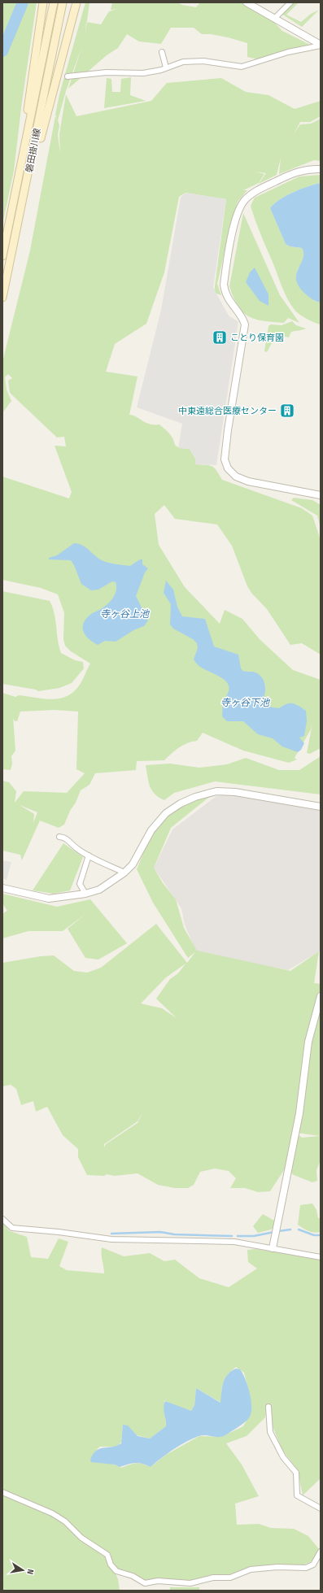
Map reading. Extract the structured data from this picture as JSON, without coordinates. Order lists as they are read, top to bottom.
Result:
{
  "streets": {
    "main road": ["磐田掛川線"]
  },
  "water": ["寺ヶ谷上池", "寺ヶ谷下池"],
  "places": {
    "building": ["ことり保育園", "中東遠総合医療センター"]
  },
  "north": "right"
}
